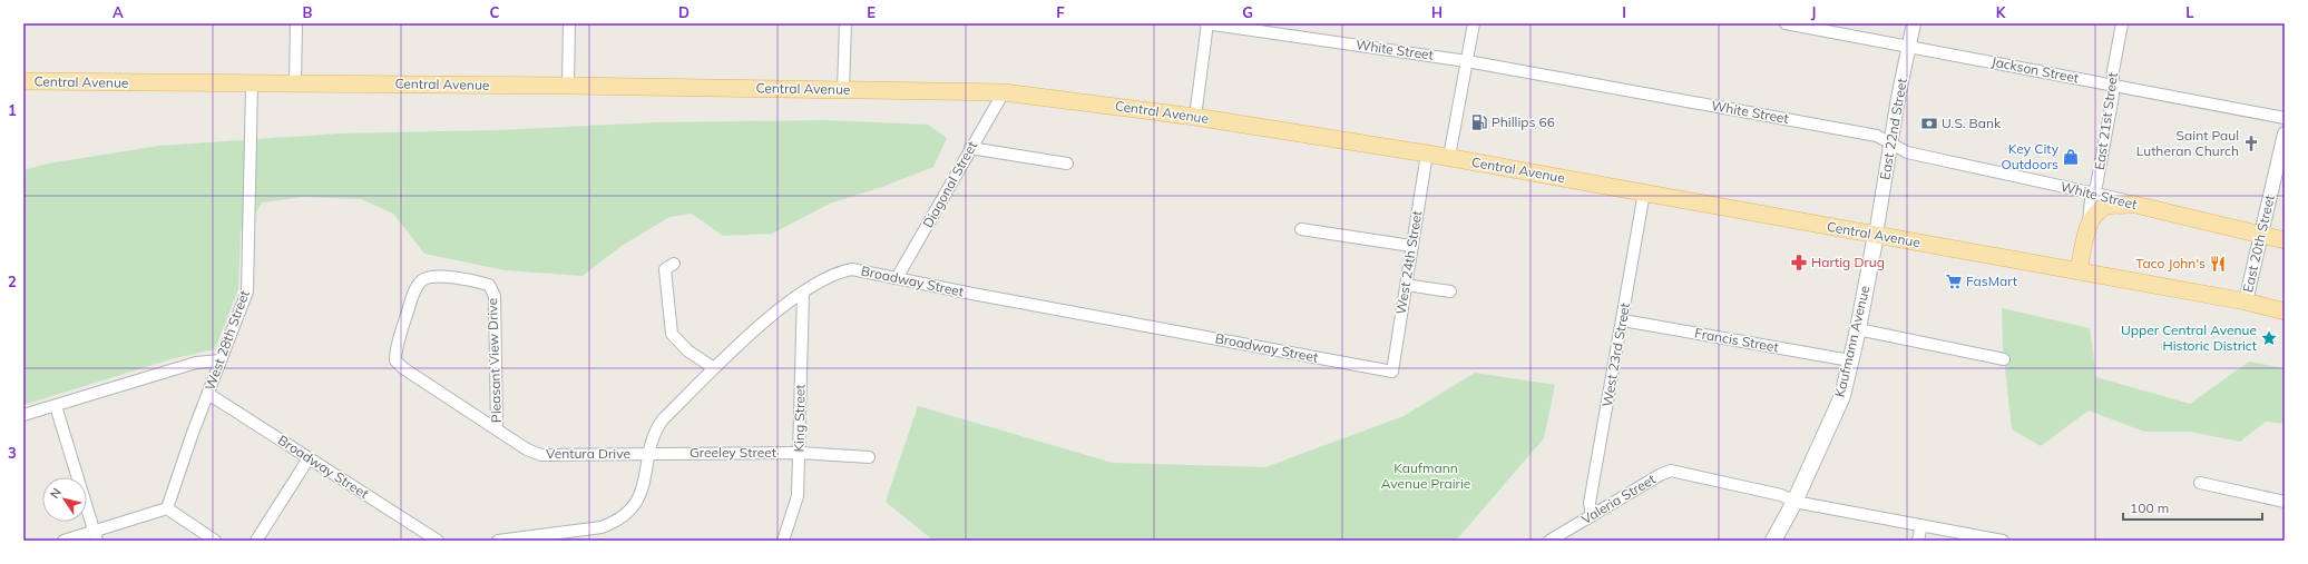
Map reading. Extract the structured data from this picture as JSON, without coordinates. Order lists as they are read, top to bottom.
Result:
{
  "streets": {
    "main road": [
      "White Street",
      "Central Avenue",
      "East 21st Street",
      "Kaufmann Avenue"
    ],
    "street": [
      "Jackson Street",
      "East 22nd Street",
      "Diagonal Street",
      "East 20th Street",
      "West 24th Street",
      "Broadway Street",
      "West 28th Street",
      "Francis Street",
      "West 23rd Street",
      "Pleasant View Drive",
      "King Street",
      "Greeley Street",
      "Ventura Drive",
      "Valeria Street"
    ]
  },
  "crossings": [
    ["White Street", "East 21st Street"],
    ["White Street", "East 22nd Street"],
    ["White Street", "East 20th Street"],
    ["Jackson Street", "East 21st Street"],
    ["Jackson Street", "East 22nd Street"],
    ["Central Avenue", "East 21st Street"],
    ["Central Avenue", "East 22nd Street"],
    ["Central Avenue", "Diagonal Street"],
    ["Central Avenue", "East 20th Street"],
    ["Central Avenue", "West 24th Street"],
    ["Central Avenue", "West 28th Street"],
    ["Central Avenue", "Kaufmann Avenue"],
    ["Central Avenue", "West 23rd Street"],
    ["East 22nd Street", "Kaufmann Avenue"],
    ["Diagonal Street", "Broadway Street"],
    ["West 24th Street", "Broadway Street"],
    ["Broadway Street", "West 28th Street"],
    ["Broadway Street", "King Street"],
    ["Broadway Street", "Greeley Street"],
    ["Broadway Street", "Ventura Drive"],
    ["Francis Street", "Kaufmann Avenue"],
    ["Francis Street", "West 23rd Street"],
    ["Kaufmann Avenue", "Valeria Street"],
    ["West 23rd Street", "Valeria Street"],
    ["Pleasant View Drive", "Ventura Drive"],
    ["King Street", "Greeley Street"],
    ["Greeley Street", "Ventura Drive"]
  ],
  "parks": ["Kaufmann Avenue Prairie"],
  "places": {
    "fuel station": ["Phillips 66"],
    "bank": ["U.S. Bank"],
    "church": ["Saint Paul Lutheran Church"],
    "shop": ["Key City Outdoors"],
    "pharmacy": ["Hartig Drug"],
    "restaurant": ["Taco John's"],
    "supermarket": ["FasMart"],
    "place": ["Upper Central Avenue Historic District"]
  },
  "scale_bar": "100 m",
  "north": "top left",
  "grid": {
    "columns": [
      "A",
      "B",
      "C",
      "D",
      "E",
      "F",
      "G",
      "H",
      "I",
      "J",
      "K",
      "L"
    ],
    "rows": ["1", "2", "3"]
  }
}
